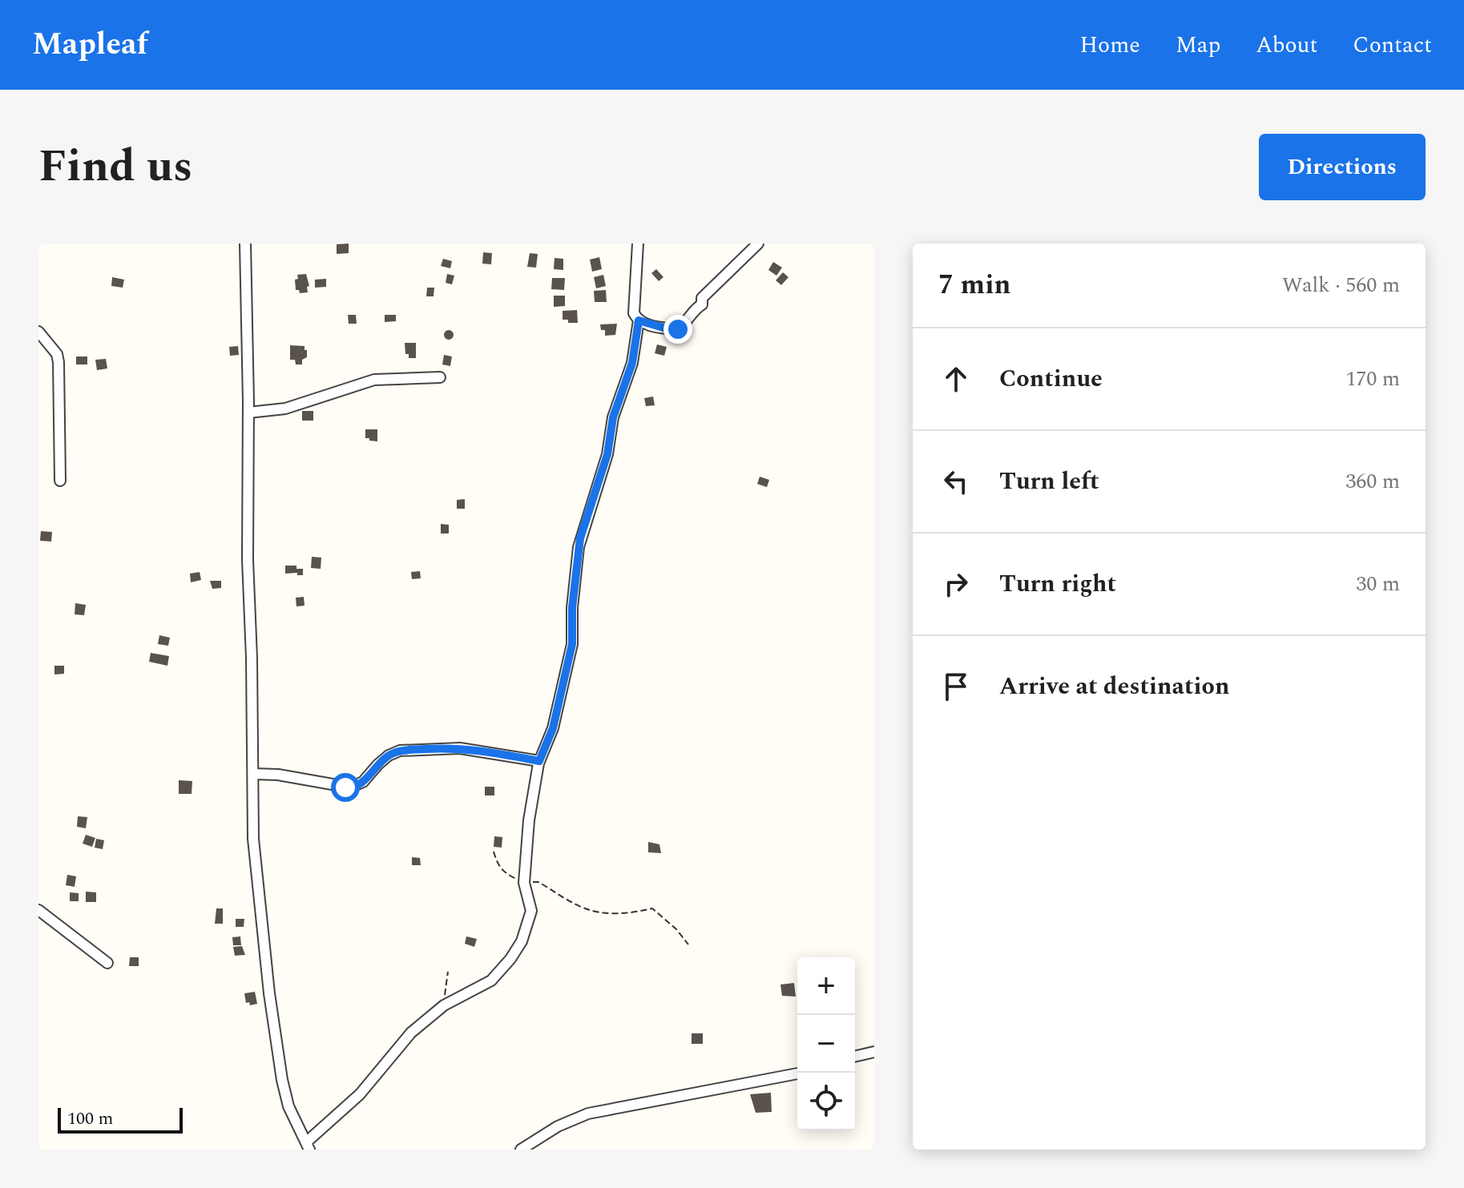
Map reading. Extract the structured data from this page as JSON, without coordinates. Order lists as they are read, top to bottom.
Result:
{
  "scale_bar": "100 m",
  "page": {
    "header": "Mapleaf",
    "nav": [
      "Home",
      "Map",
      "About",
      "Contact"
    ],
    "title": "Find us",
    "buttons": "Directions",
    "heading": ["7 min", "Walk · 560 m"],
    "list": [
      ["Continue", "170 m"],
      ["Turn left", "360 m"],
      ["Turn right", "30 m"],
      "Arrive at destination"
    ],
    "map_buttons": ["+", "−"],
    "scale": "100 m"
  }
}
